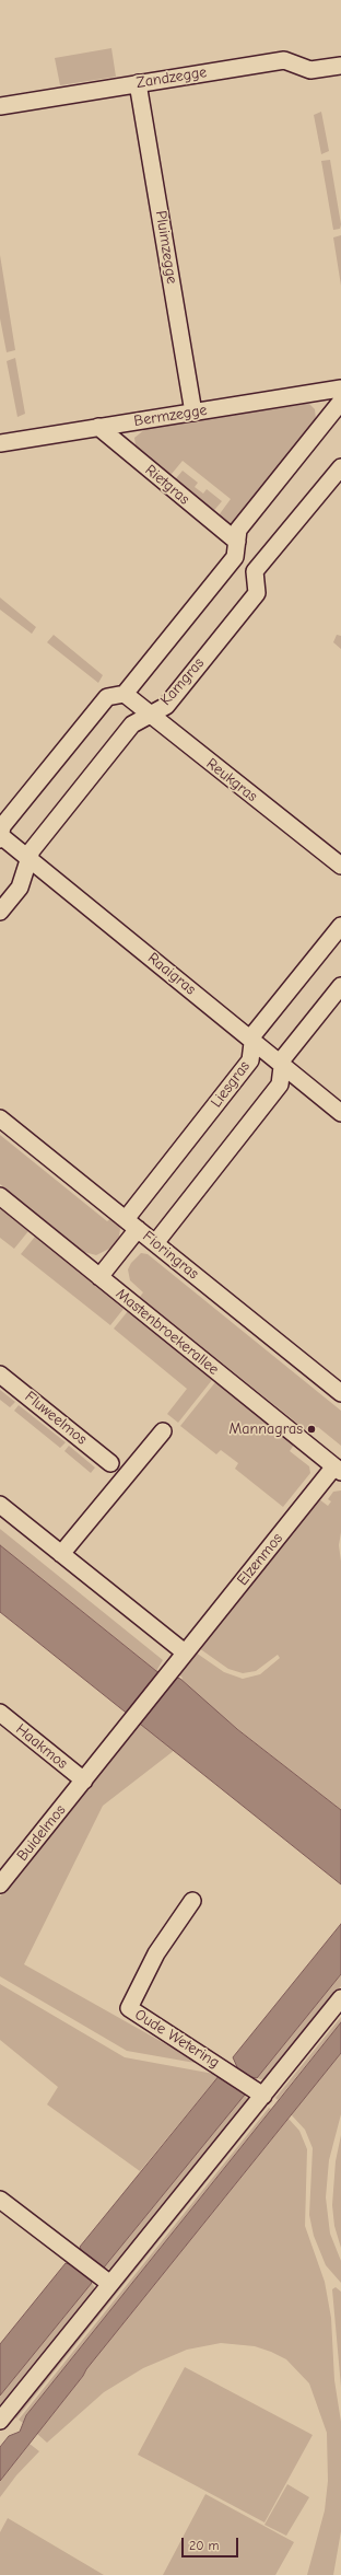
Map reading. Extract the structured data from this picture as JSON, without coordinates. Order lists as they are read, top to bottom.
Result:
{
  "streets": {
    "street": [
      "Zandzegge",
      "Pluimzegge",
      "Bermzegge",
      "Rietgras",
      "Kamgras",
      "Reukgras",
      "Raaigras",
      "Liesgras",
      "Fioringras",
      "Mastenbroekerallee",
      "Fluweelmos",
      "Elzenmos",
      "Haakmos",
      "Buidelmos",
      "Oude Wetering"
    ]
  },
  "crossings": [
    ["Zandzegge", "Pluimzegge"],
    ["Pluimzegge", "Bermzegge"],
    ["Bermzegge", "Rietgras"],
    ["Rietgras", "Kamgras"],
    ["Kamgras", "Reukgras"],
    ["Kamgras", "Raaigras"],
    ["Raaigras", "Liesgras"],
    ["Liesgras", "Fioringras"],
    ["Liesgras", "Mastenbroekerallee"],
    ["Mastenbroekerallee", "Elzenmos"],
    ["Elzenmos", "Haakmos"],
    ["Elzenmos", "Buidelmos"],
    ["Haakmos", "Buidelmos"]
  ],
  "places": ["Mannagras"],
  "scale_bar": "20 m"
}
